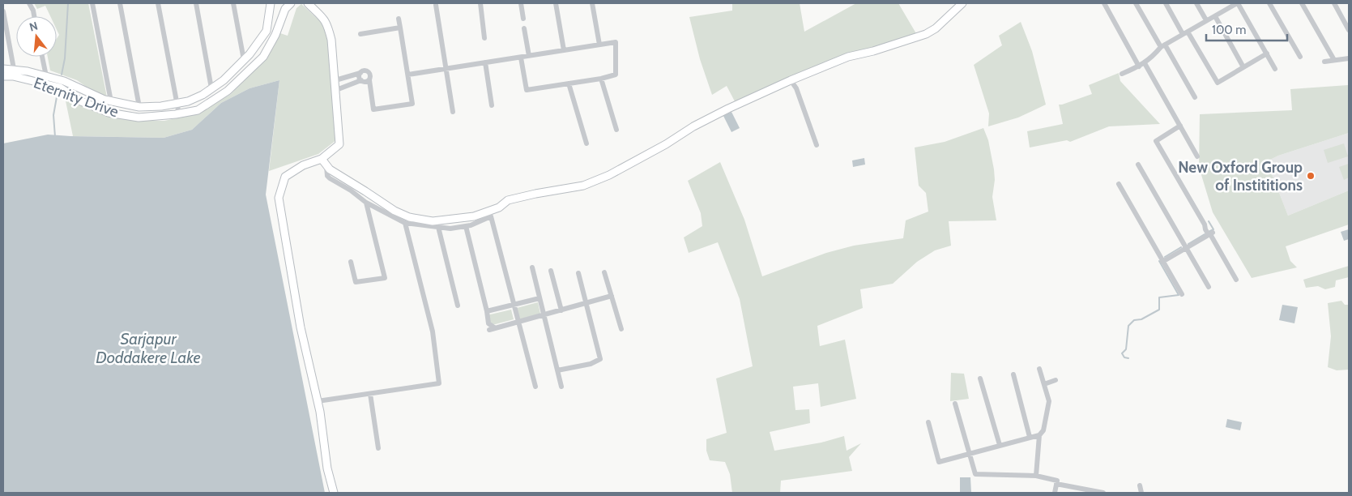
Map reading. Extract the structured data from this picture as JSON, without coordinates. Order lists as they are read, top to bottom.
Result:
{
  "streets": {
    "street": ["Eternity Drive"]
  },
  "water": ["Sarjapur Doddakere Lake"],
  "places": ["New Oxford Group of Instititions"],
  "scale_bar": "100 m",
  "north": "top"
}
